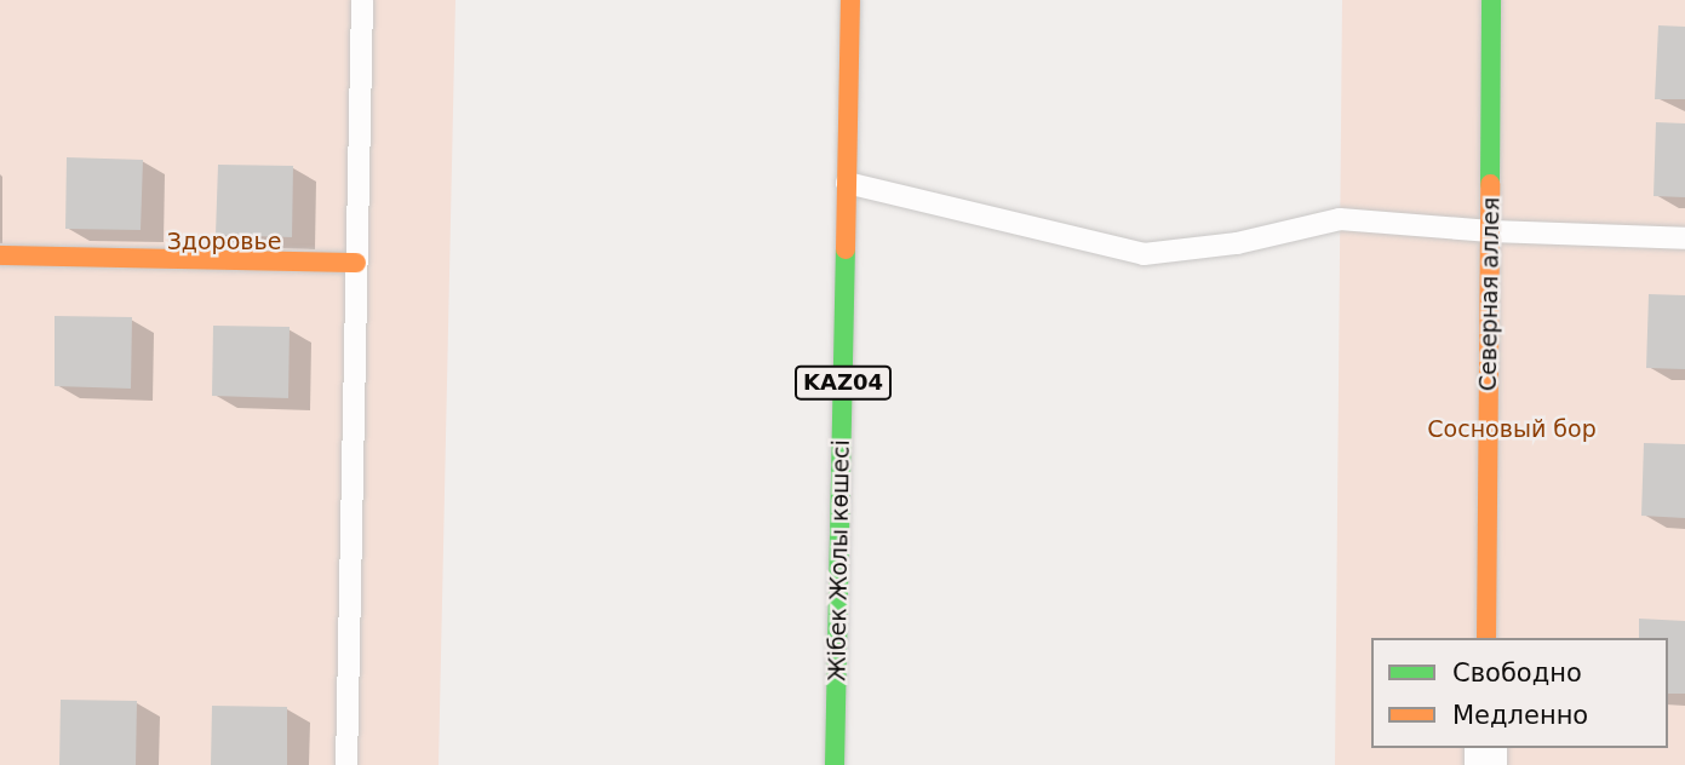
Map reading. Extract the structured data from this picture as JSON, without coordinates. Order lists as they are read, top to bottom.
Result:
{
  "streets": {
    "main road": ["Северная аллея", "KАZ04", "Жібек Жолы көшесі"]
  },
  "parks": ["Здоровье", "Сосновый бор"],
  "legend": ["Свободно", "Медленно"]
}
